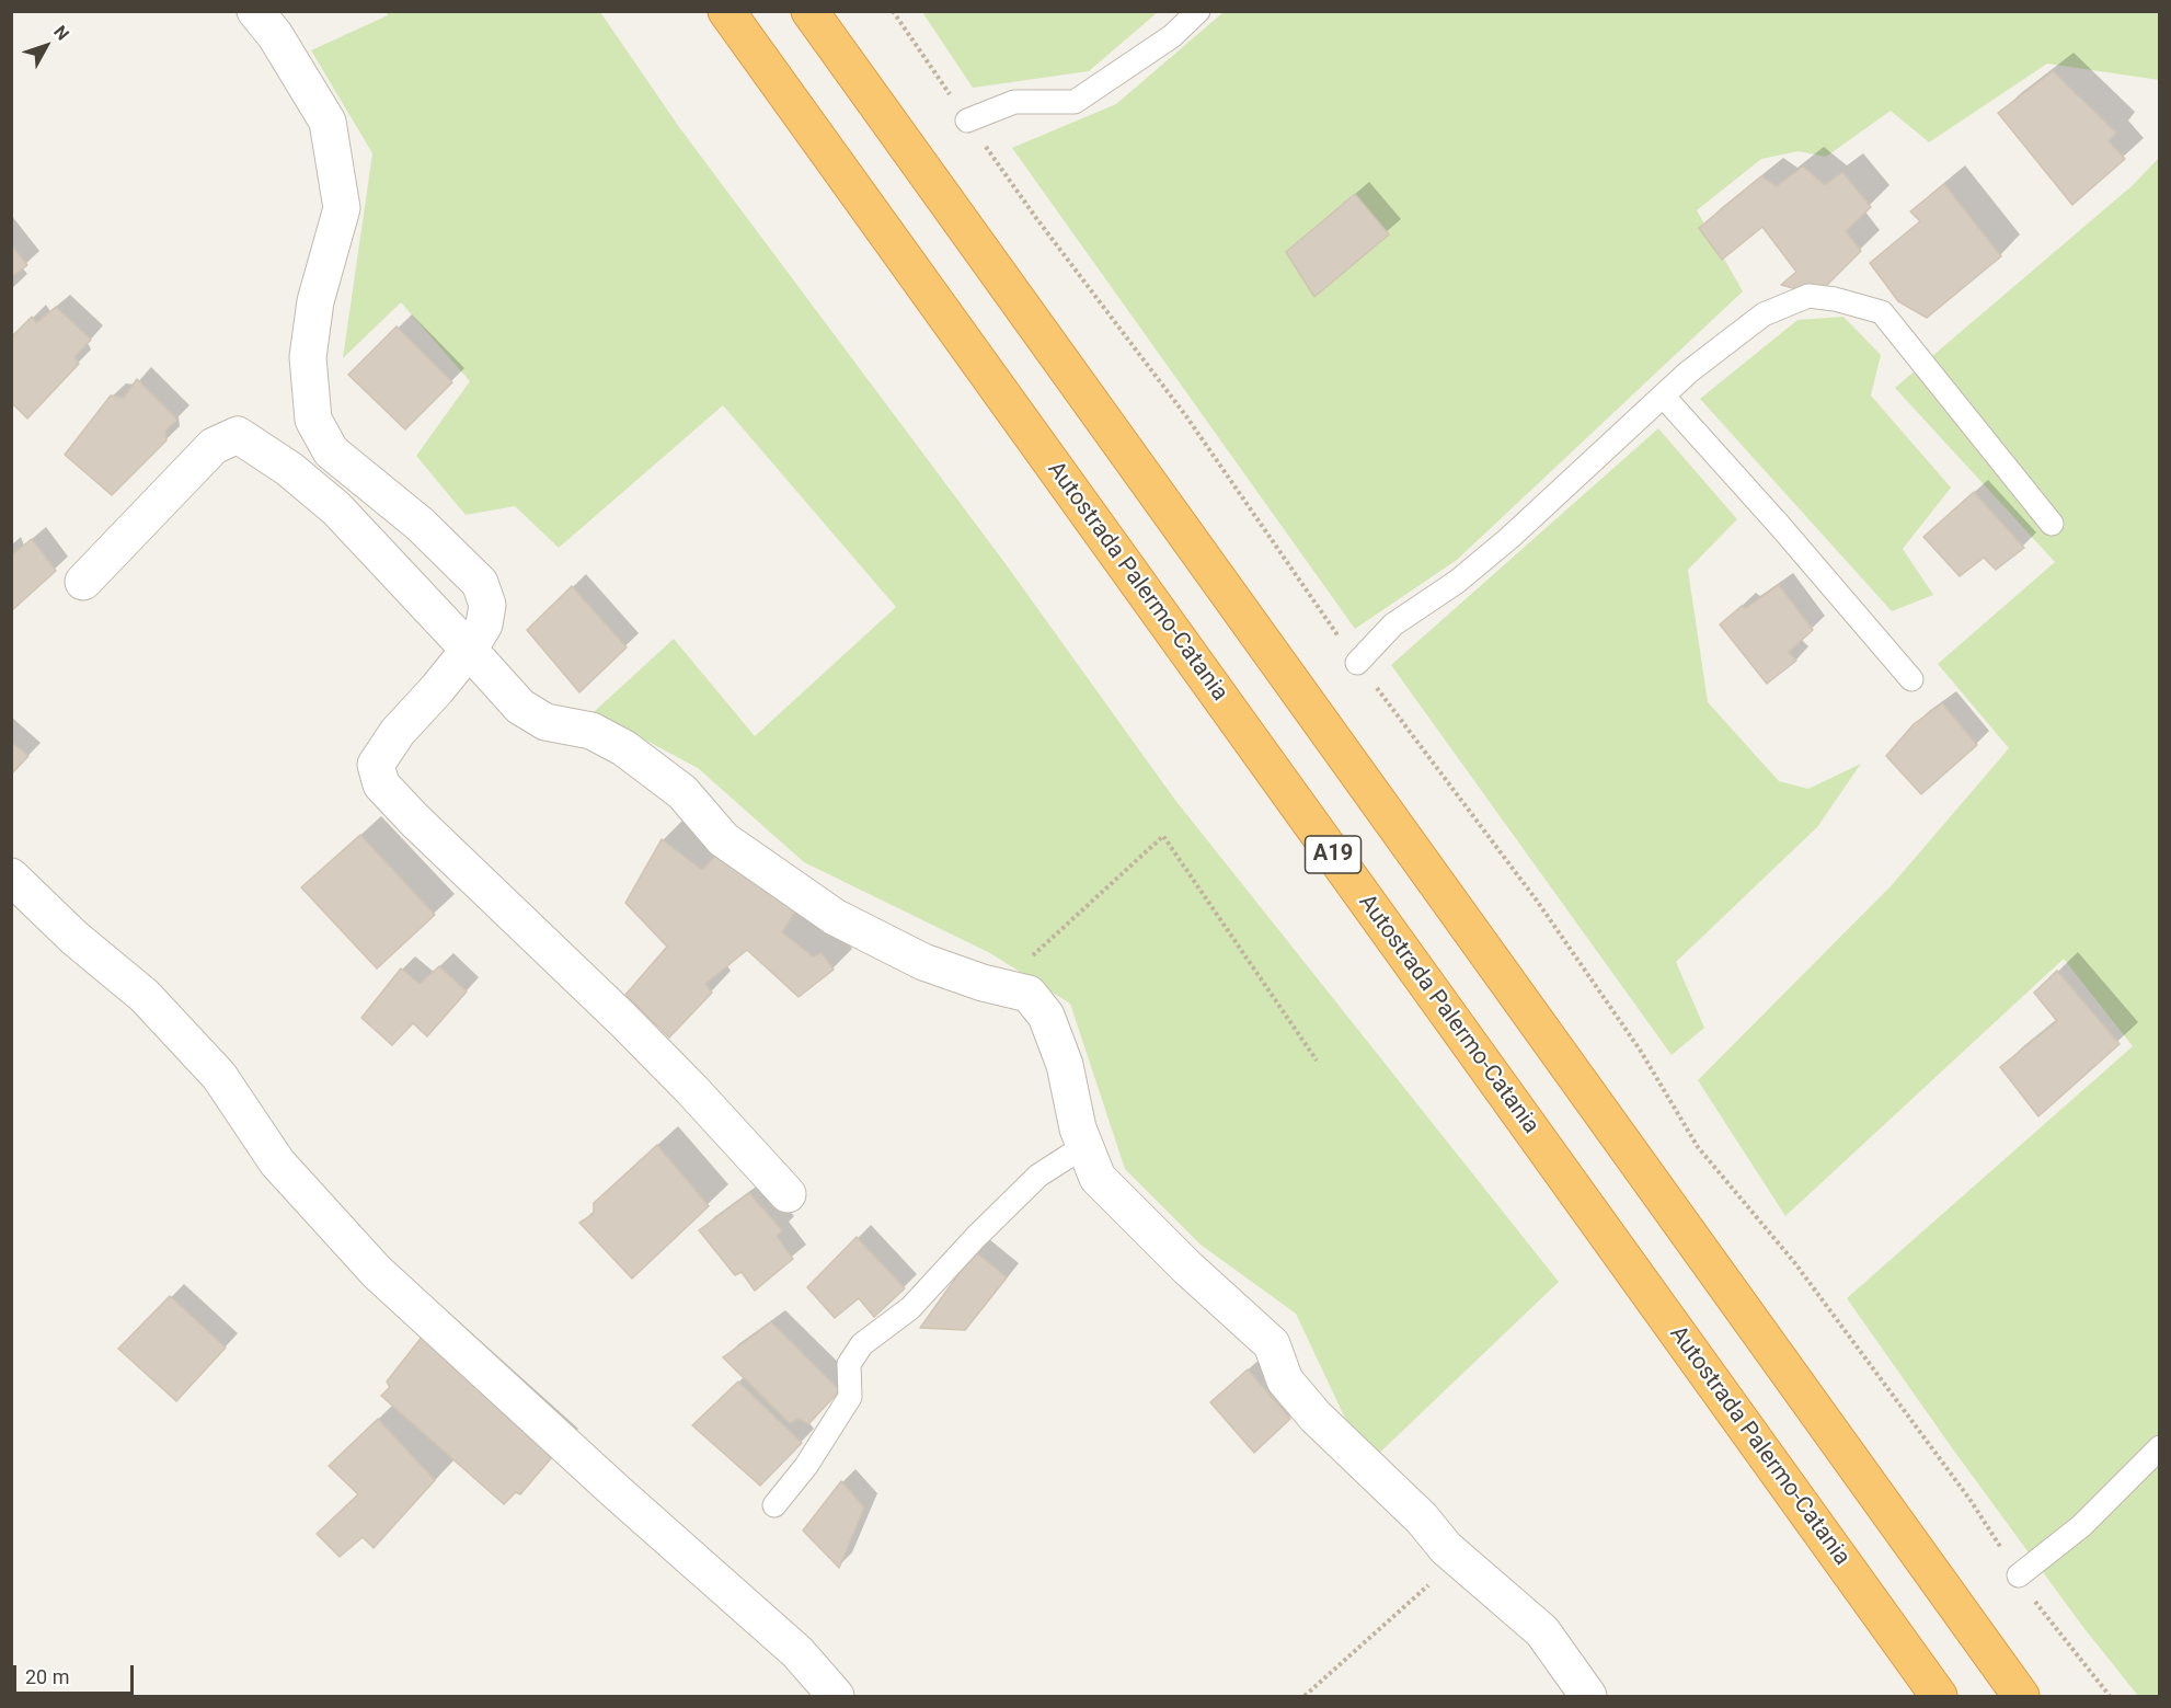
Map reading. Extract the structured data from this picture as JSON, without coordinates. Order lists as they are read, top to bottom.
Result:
{
  "streets": {
    "highway": ["Autostrada Palermo-Catania", "A19"]
  },
  "scale_bar": "20 m",
  "north": "top right"
}
